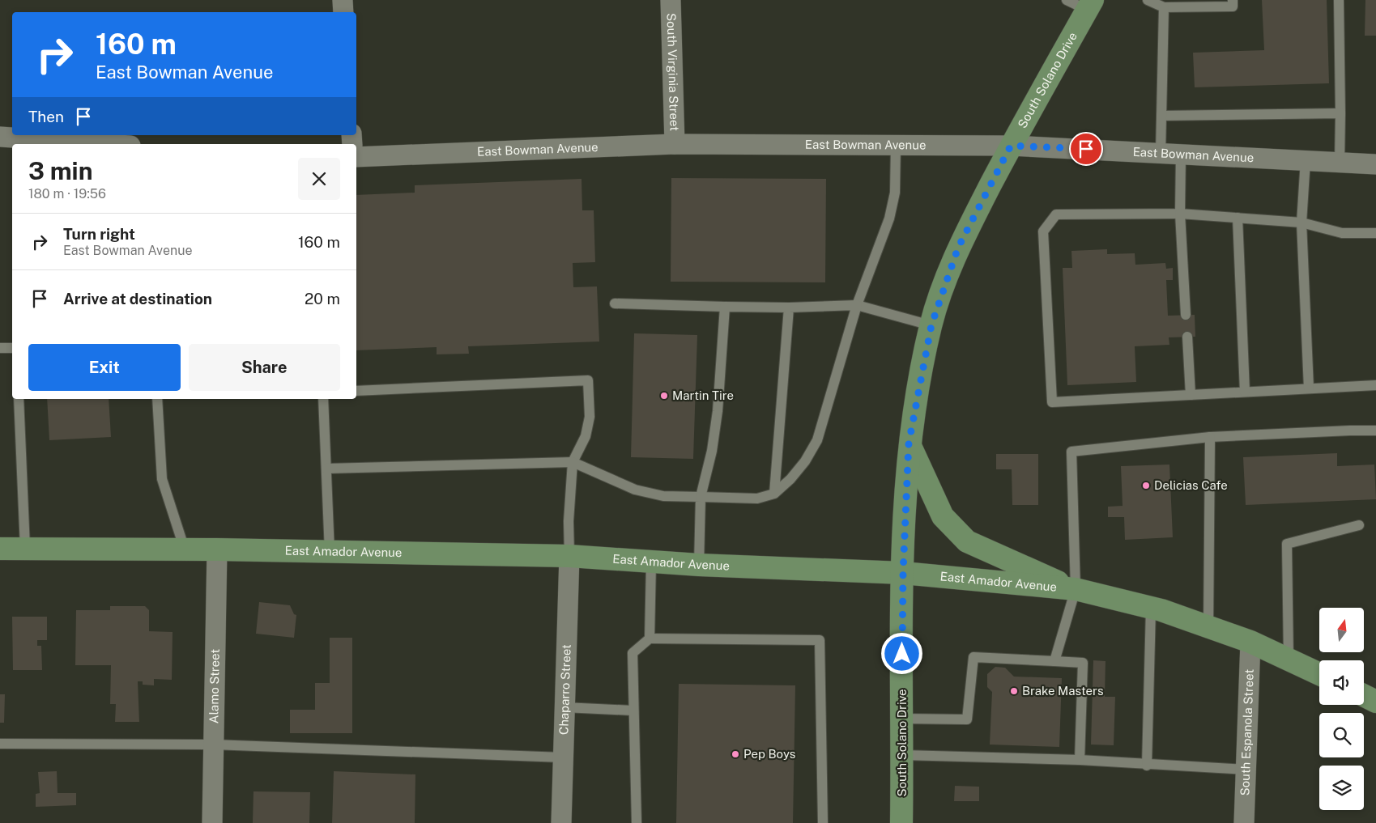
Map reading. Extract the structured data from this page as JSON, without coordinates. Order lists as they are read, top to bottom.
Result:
{
  "streets": {
    "main road": ["South Solano Drive", "East Amador Avenue"],
    "street": [
      "South Virginia Street",
      "East Bowman Avenue",
      "Alamo Street",
      "Chaparro Street",
      "South Espanola Street"
    ]
  },
  "crossings": [
    ["South Virginia Street", "East Bowman Avenue"],
    ["South Solano Drive", "East Bowman Avenue"],
    ["South Solano Drive", "East Amador Avenue"],
    ["East Amador Avenue", "Alamo Street"],
    ["East Amador Avenue", "Chaparro Street"],
    ["East Amador Avenue", "South Espanola Street"]
  ],
  "places": [
    "Martin Tire",
    "Delicias Cafe",
    "Brake Masters",
    "Pep Boys"
  ],
  "north": "top",
  "page": {
    "turn": ["160 m", "East Bowman Avenue"],
    "then": "Then",
    "heading": ["3 min", "180 m · 19:56"],
    "list": [
      {
        "name": "Turn right",
        "note": "East Bowman Avenue",
        "value": "160 m"
      },
      {
        "name": "Arrive at destination",
        "value": "20 m"
      }
    ],
    "buttons": ["Exit", "Share"]
  }
}
